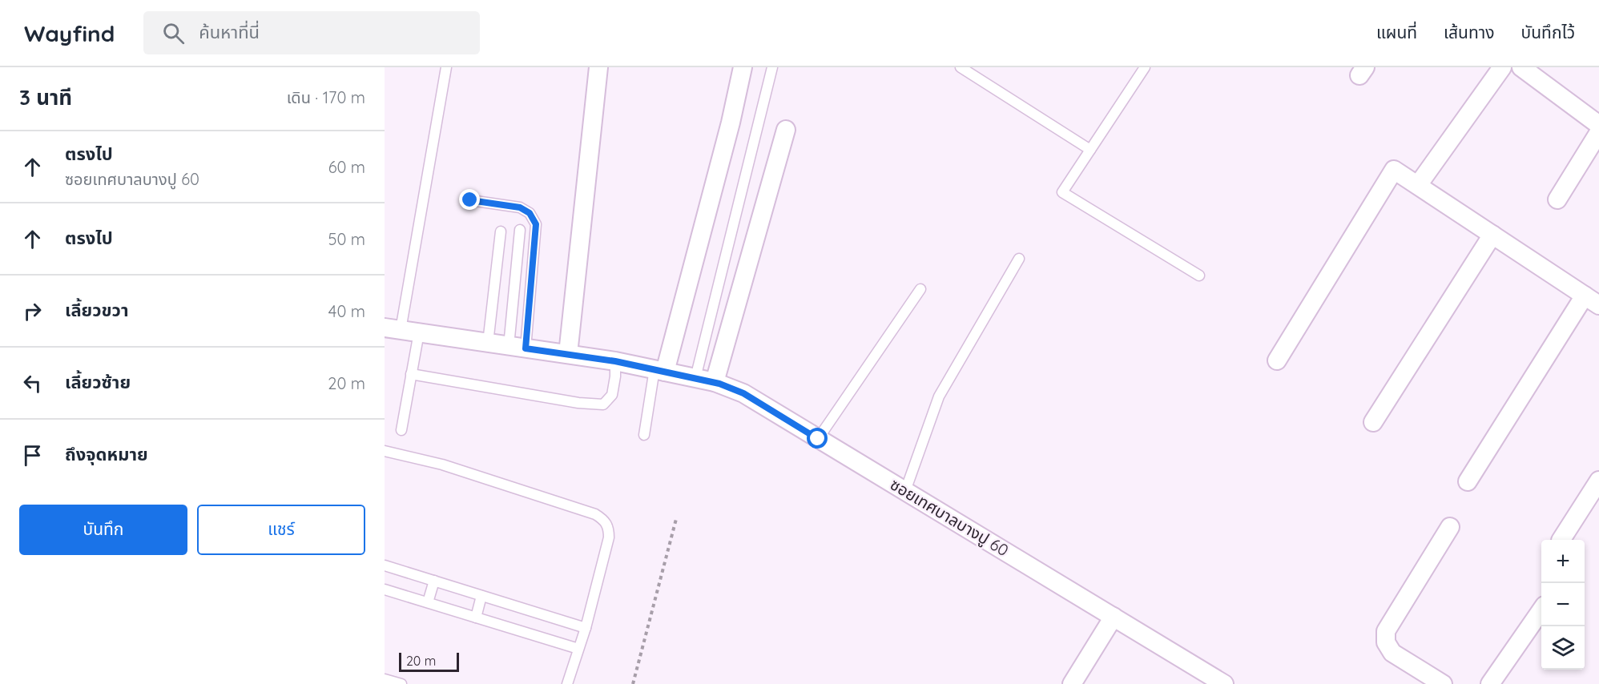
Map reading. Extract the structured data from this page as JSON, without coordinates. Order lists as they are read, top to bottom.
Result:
{
  "streets": {
    "street": ["ซอยเทศบาลบางปู 60"]
  },
  "scale_bar": "20 m",
  "page": {
    "header": "Wayfind",
    "search": "ค้นหาที่นี่",
    "nav": ["แผนที่", "เส้นทาง", "บันทึกไว้"],
    "heading": ["3 นาที", "เดิน · 170 m"],
    "list": [
      ["ตรงไป", "ซอยเทศบาลบางปู 60", "60 m"],
      ["ตรงไป", "50 m"],
      ["เลี้ยวขวา", "40 m"],
      ["เลี้ยวซ้าย", "20 m"],
      "ถึงจุดหมาย"
    ],
    "buttons": ["บันทึก", "แชร์"],
    "map_buttons": ["+", "−"],
    "scale": "20 m"
  }
}
